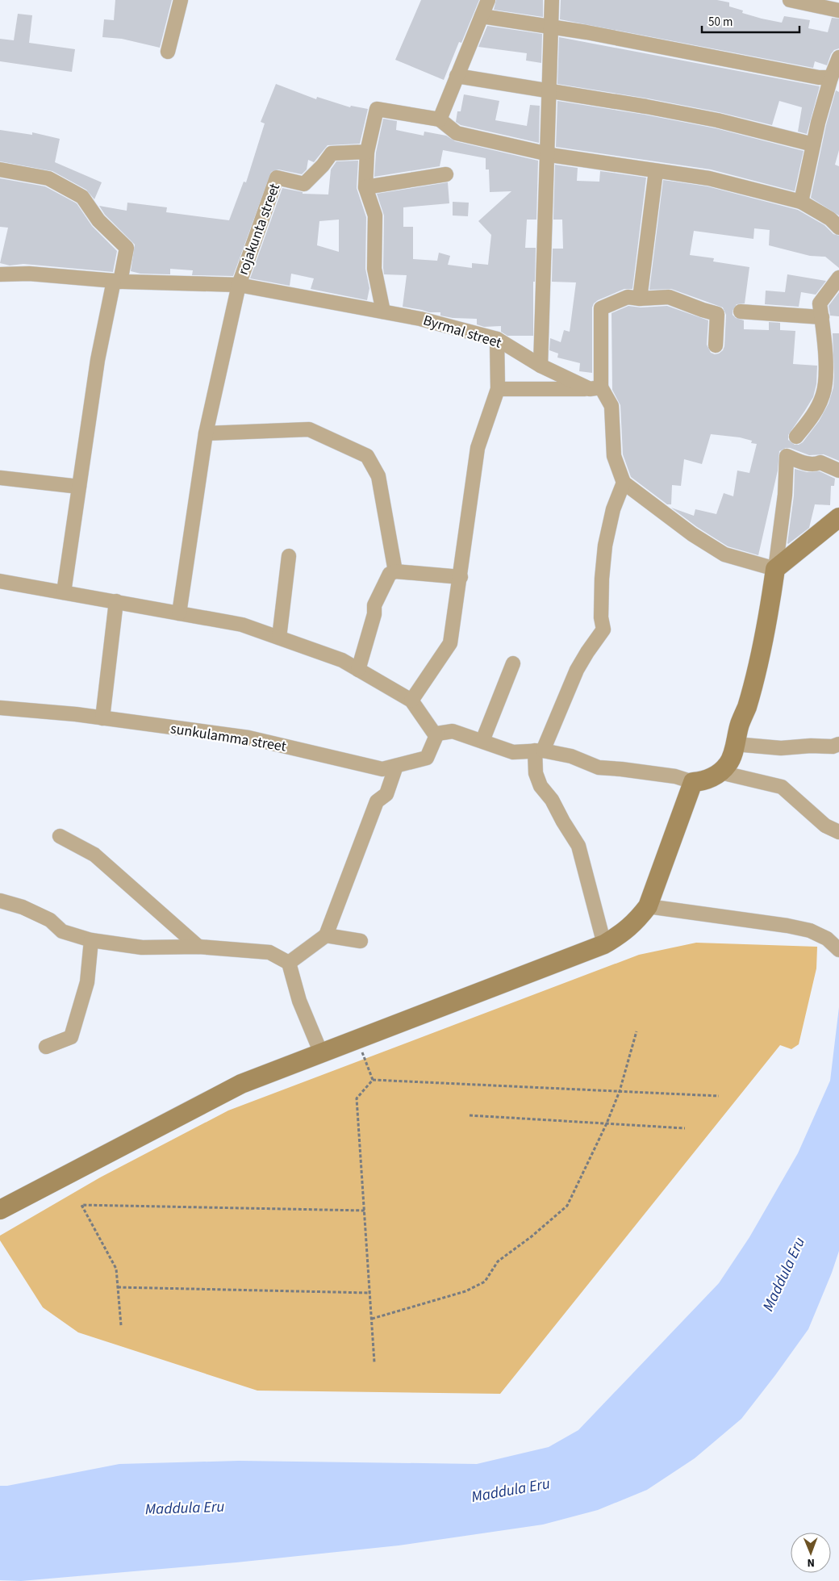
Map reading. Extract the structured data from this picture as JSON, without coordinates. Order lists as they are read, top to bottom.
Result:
{
  "streets": {
    "street": ["rojakunta street", "Byrmal street", "sunkulamma street"]
  },
  "crossings": [
    ["rojakunta street", "Byrmal street"]
  ],
  "water": ["Maddula Eru"],
  "scale_bar": "50 m",
  "north": "bottom"
}
